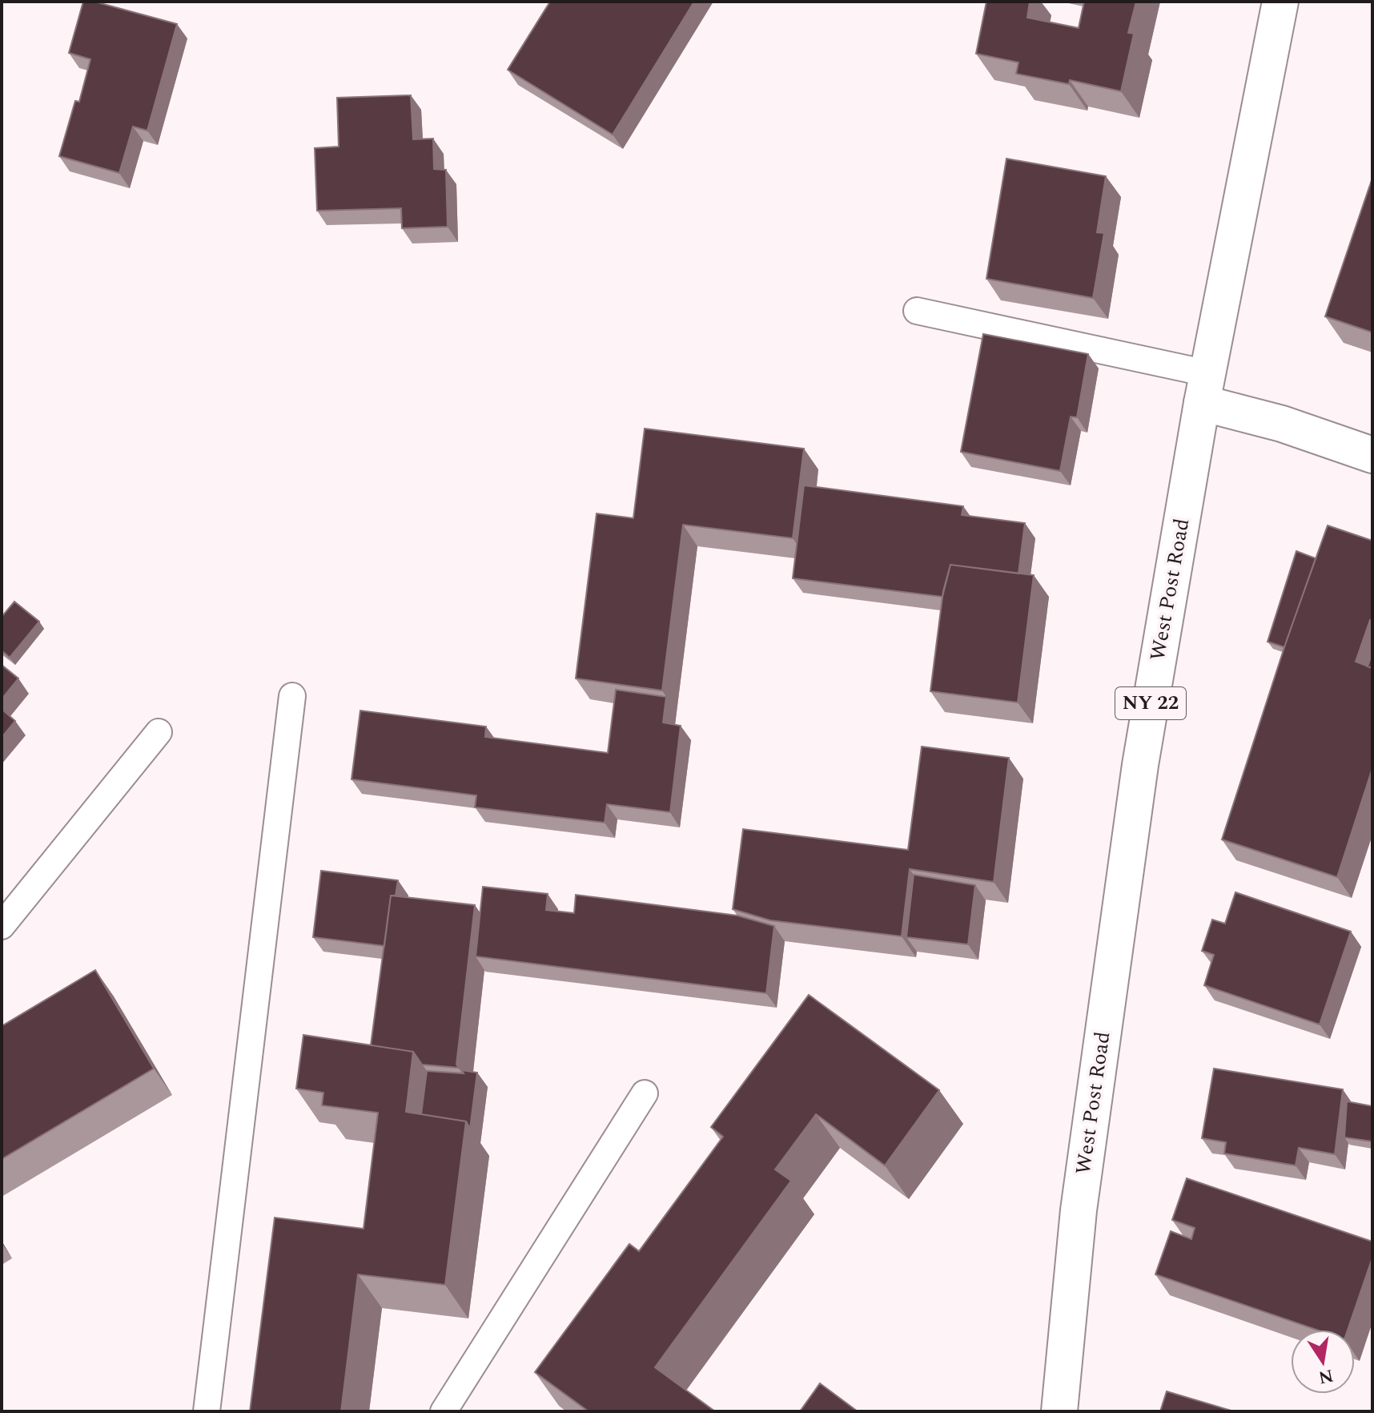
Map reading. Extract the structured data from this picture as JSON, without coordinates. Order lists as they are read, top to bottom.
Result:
{
  "streets": {
    "main road": ["West Post Road", "NY 22"]
  },
  "north": "bottom"
}
